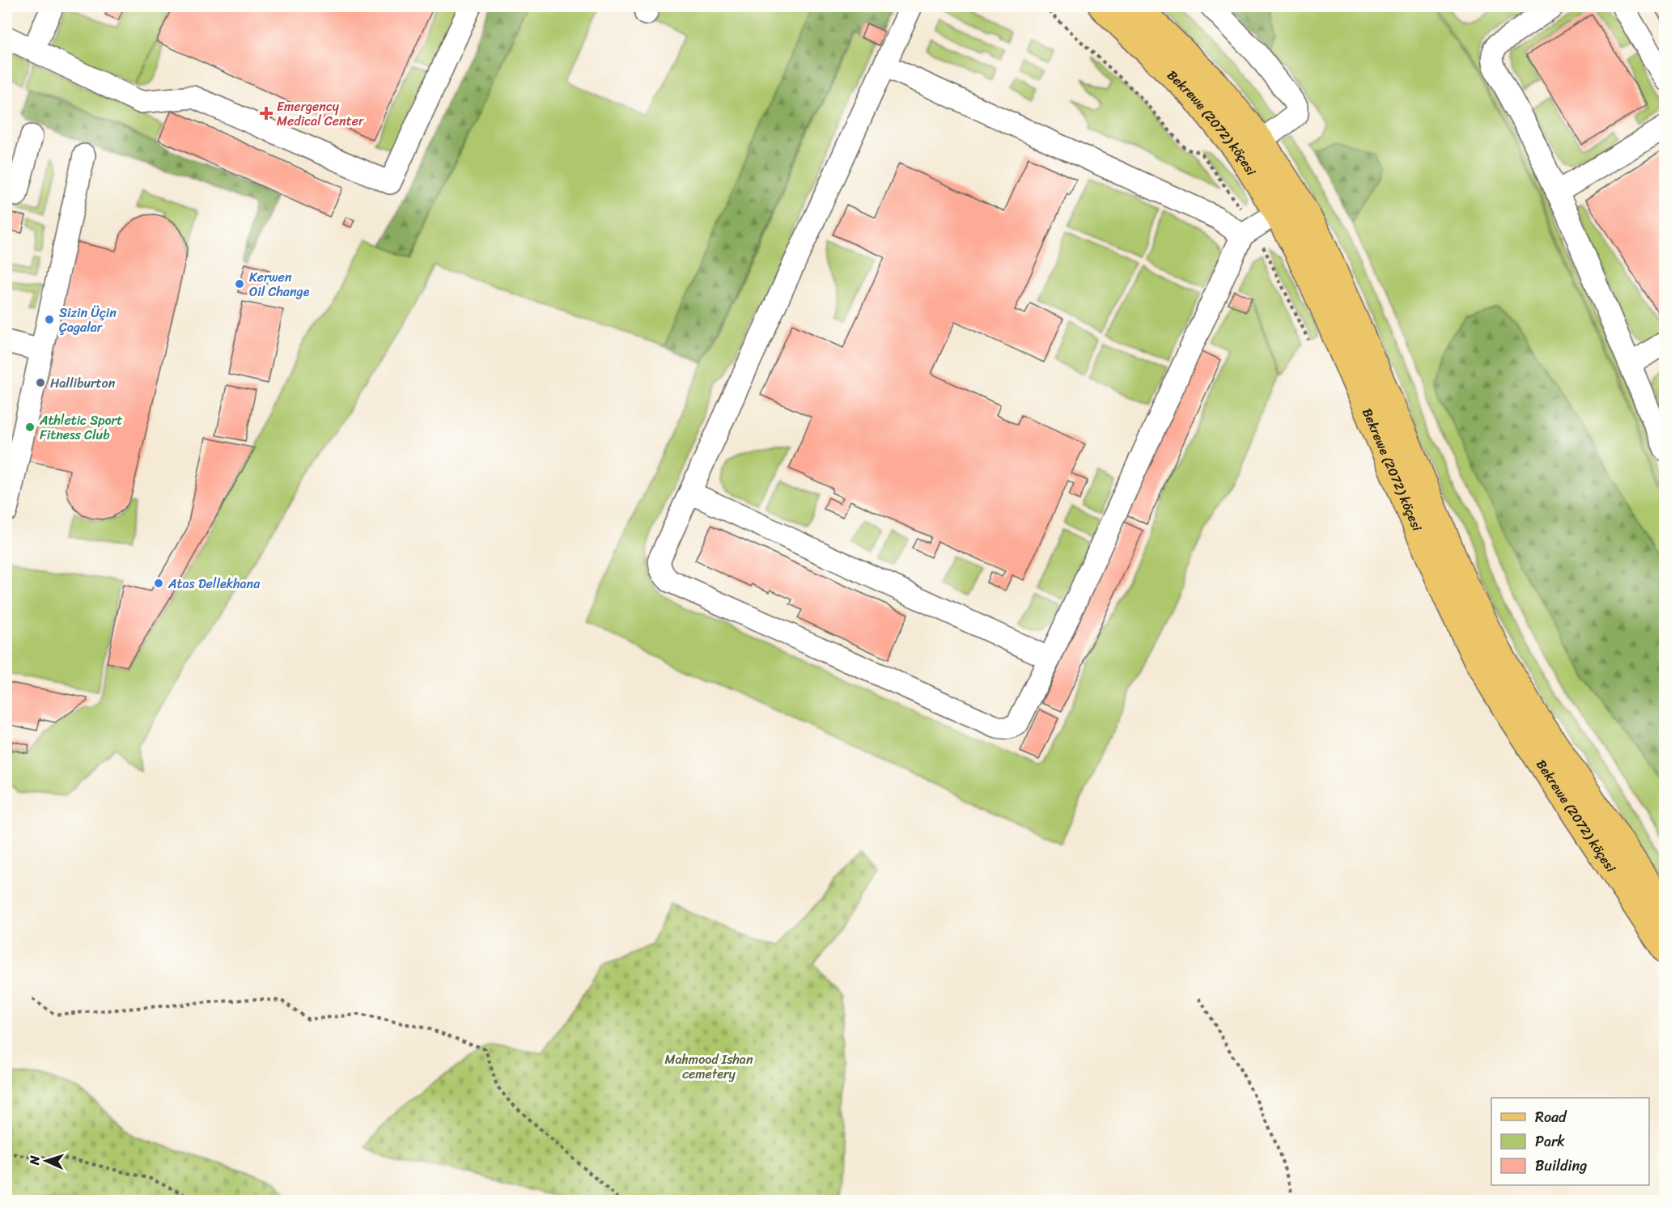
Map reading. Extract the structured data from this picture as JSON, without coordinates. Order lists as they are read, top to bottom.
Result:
{
  "streets": {
    "main road": ["Bekrewe (2072) köçesi"]
  },
  "parks": ["Mahmood Ishan cemetery"],
  "places": {
    "health": ["Emergency Medical Center"],
    "other": [
      "Kerwen Oil Change",
      "Sizin Üçin Çagalar",
      "Halliburton",
      "Athletic Sport Fitness Club",
      "Atas Dellekhana"
    ]
  },
  "legend": ["Road", "Park", "Building"],
  "north": "left"
}
